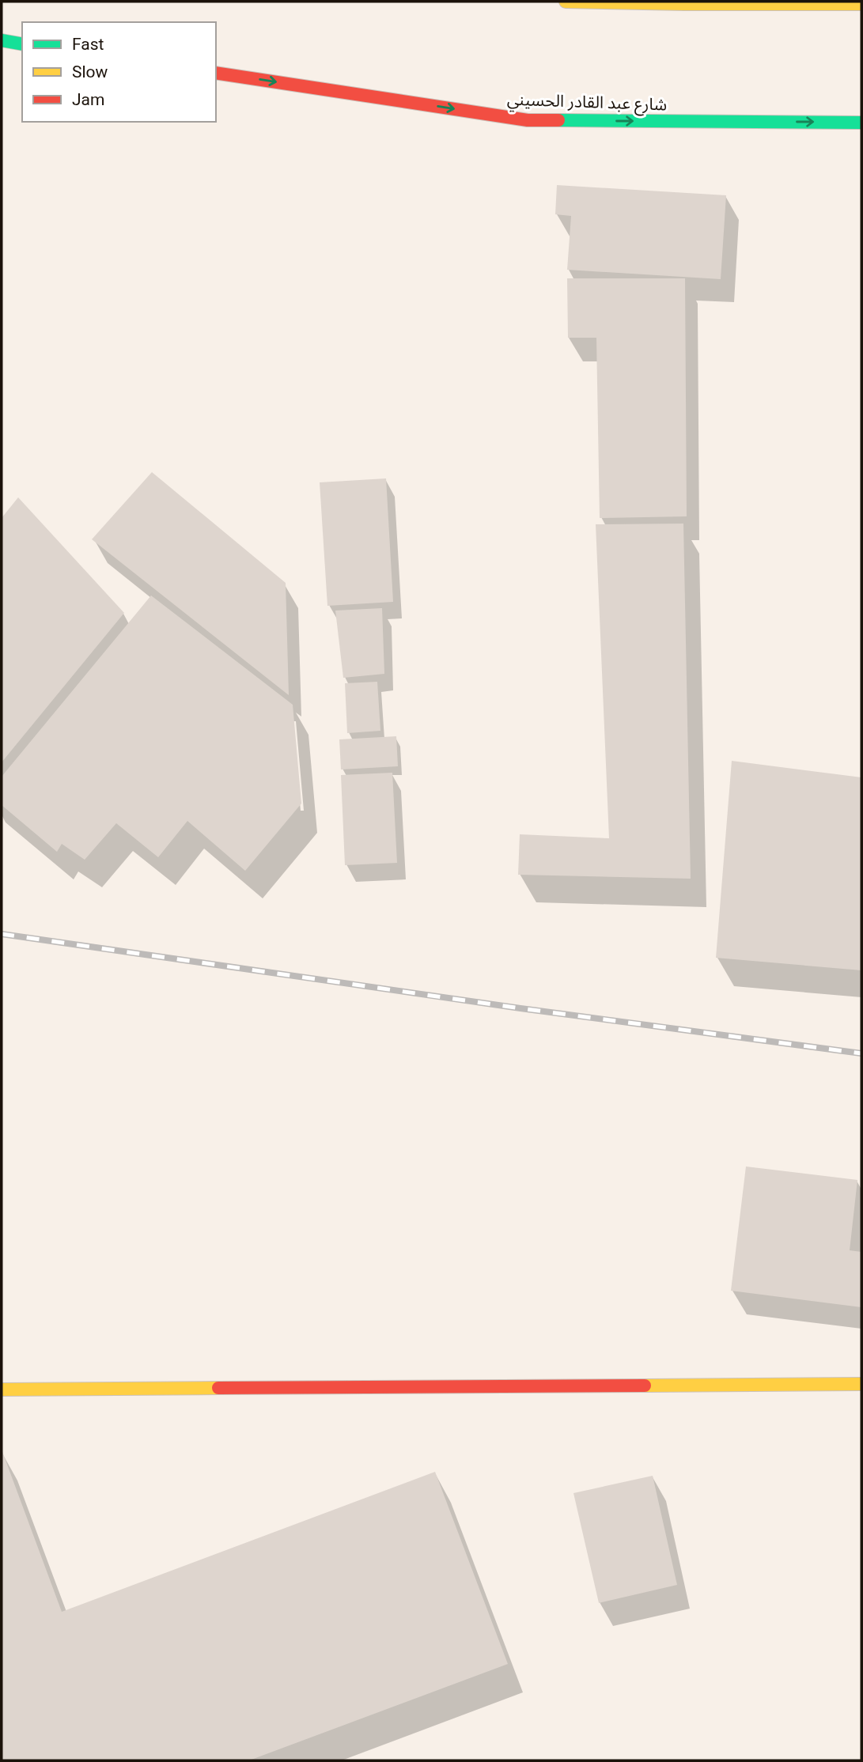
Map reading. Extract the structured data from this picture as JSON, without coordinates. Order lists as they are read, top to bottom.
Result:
{
  "streets": {
    "main road": ["شارع عبد القادر الحسيني"]
  },
  "one_way": ["شارع عبد القادر الحسيني"],
  "legend": ["Fast", "Slow", "Jam"]
}
